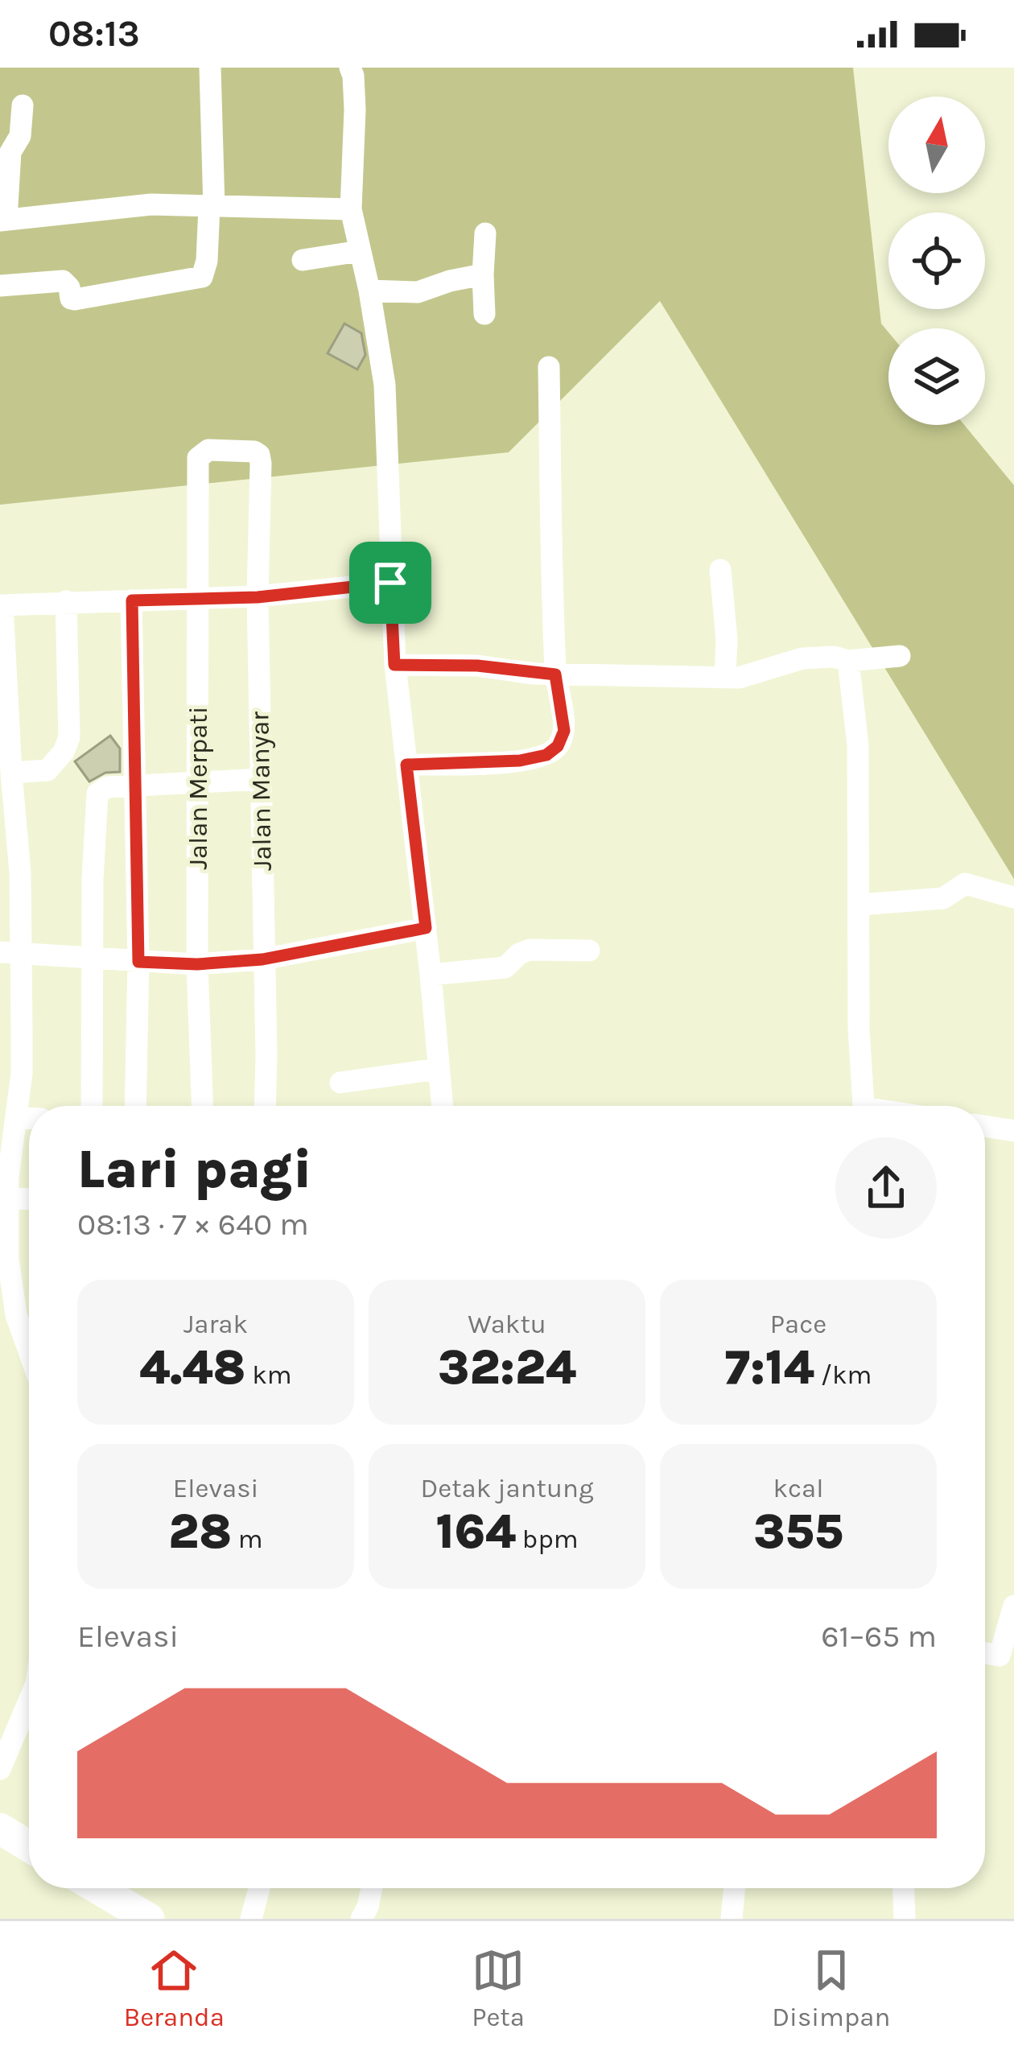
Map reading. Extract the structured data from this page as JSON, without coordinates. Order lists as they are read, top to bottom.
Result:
{
  "streets": {
    "street": ["Jalan Merpati", "Jalan Manyar"]
  },
  "crossings": [
    ["Jalan Merpati", "Jalan Manyar"]
  ],
  "north": "top",
  "page": {
    "status": "08:13",
    "heading": ["Lari pagi", "08:13 · 7 × 640 m"],
    "stats": [
      ["Jarak", "4.48 km"],
      ["Waktu", "32:24"],
      ["Pace", "7:14 /km"],
      ["Elevasi", "28 m"],
      ["Detak jantung", "164 bpm"],
      ["kcal", "355"]
    ],
    "chart": ["Elevasi", "61–65 m"],
    "tabs": ["Beranda", "Peta", "Disimpan"]
  }
}
